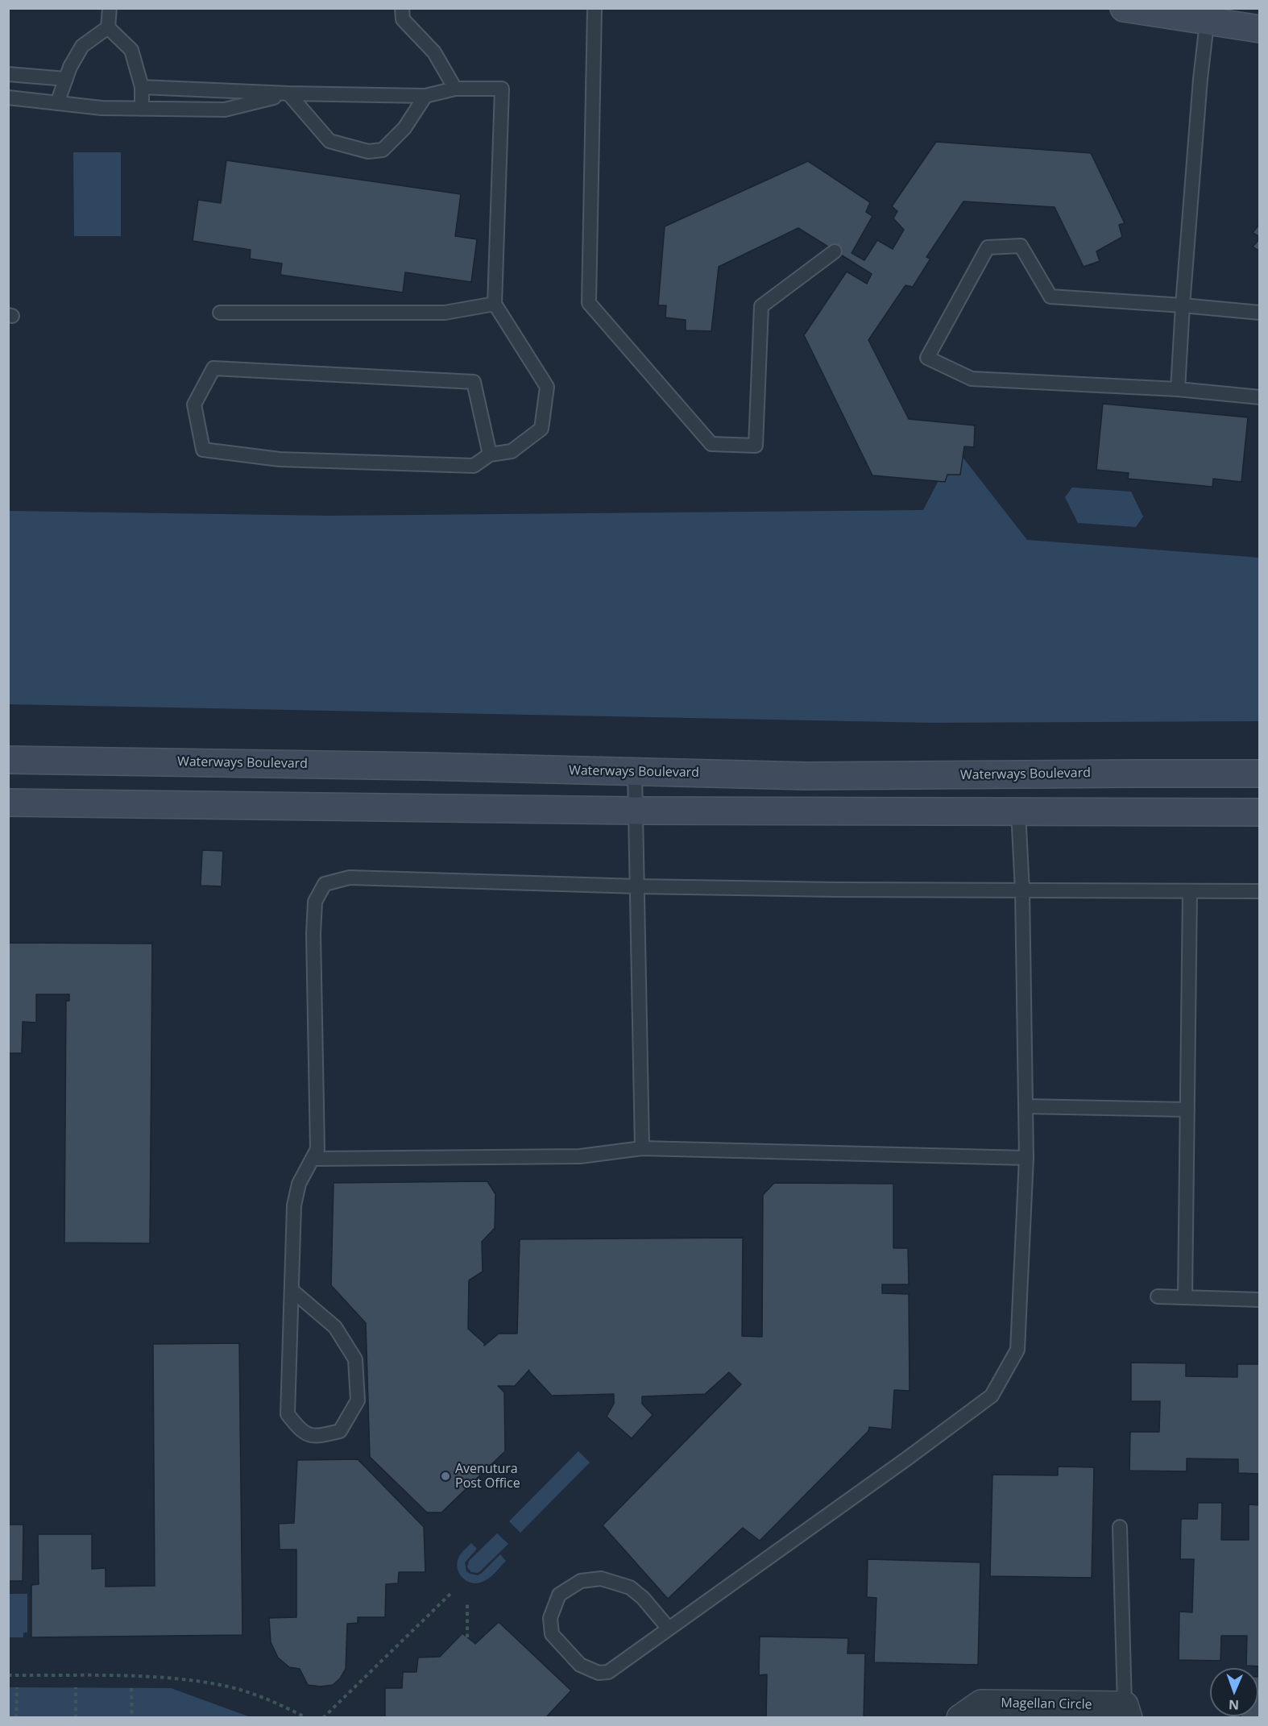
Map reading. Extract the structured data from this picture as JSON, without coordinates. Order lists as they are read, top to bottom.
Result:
{
  "streets": {
    "street": ["Waterways Boulevard", "Magellan Circle"]
  },
  "places": ["Avenutura Post Office"],
  "north": "bottom"
}
